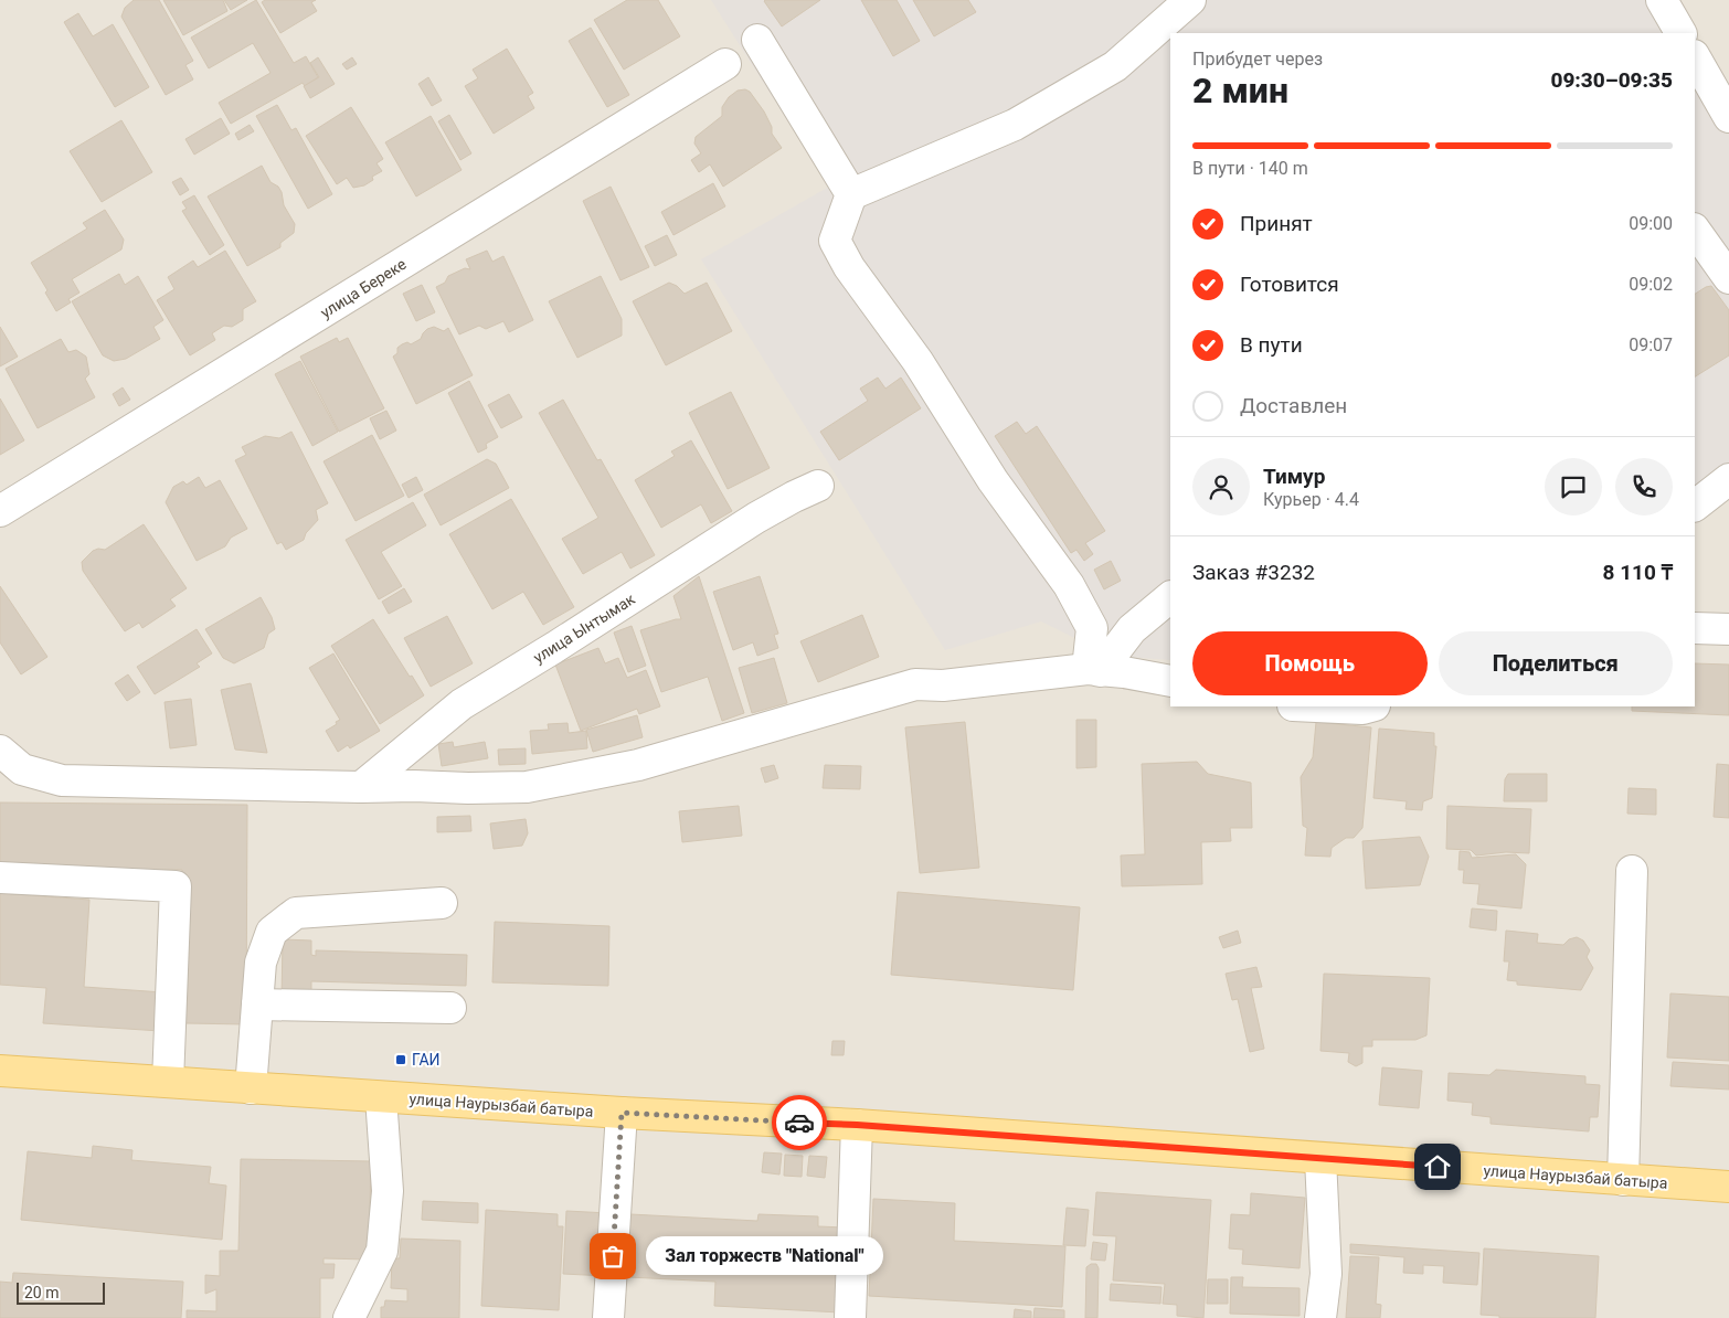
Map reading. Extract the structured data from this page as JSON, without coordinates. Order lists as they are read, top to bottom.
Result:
{
  "streets": {
    "main road": ["улица Наурызбай батыра"],
    "street": ["улица Береке", "улица Ынтымак"]
  },
  "places": {
    "transit": ["ГАИ"],
    "other": ["Зал торжеств \"National\""]
  },
  "scale_bar": "20 m",
  "page": {
    "heading": ["2 мин", "Прибудет через", "09:30–09:35"],
    "panel": [
      "Тимур",
      "Курьер · 4.4",
      "Заказ #3232",
      "8 110 ₸"
    ],
    "bar": "В пути · 140 m",
    "list": [
      ["Принят", "09:00"],
      ["Готовится", "09:02"],
      ["В пути", "09:07"],
      "Доставлен"
    ],
    "buttons": ["Помощь", "Поделиться"],
    "bubble": "Зал торжеств \"National\"",
    "scale": "20 m"
  }
}
